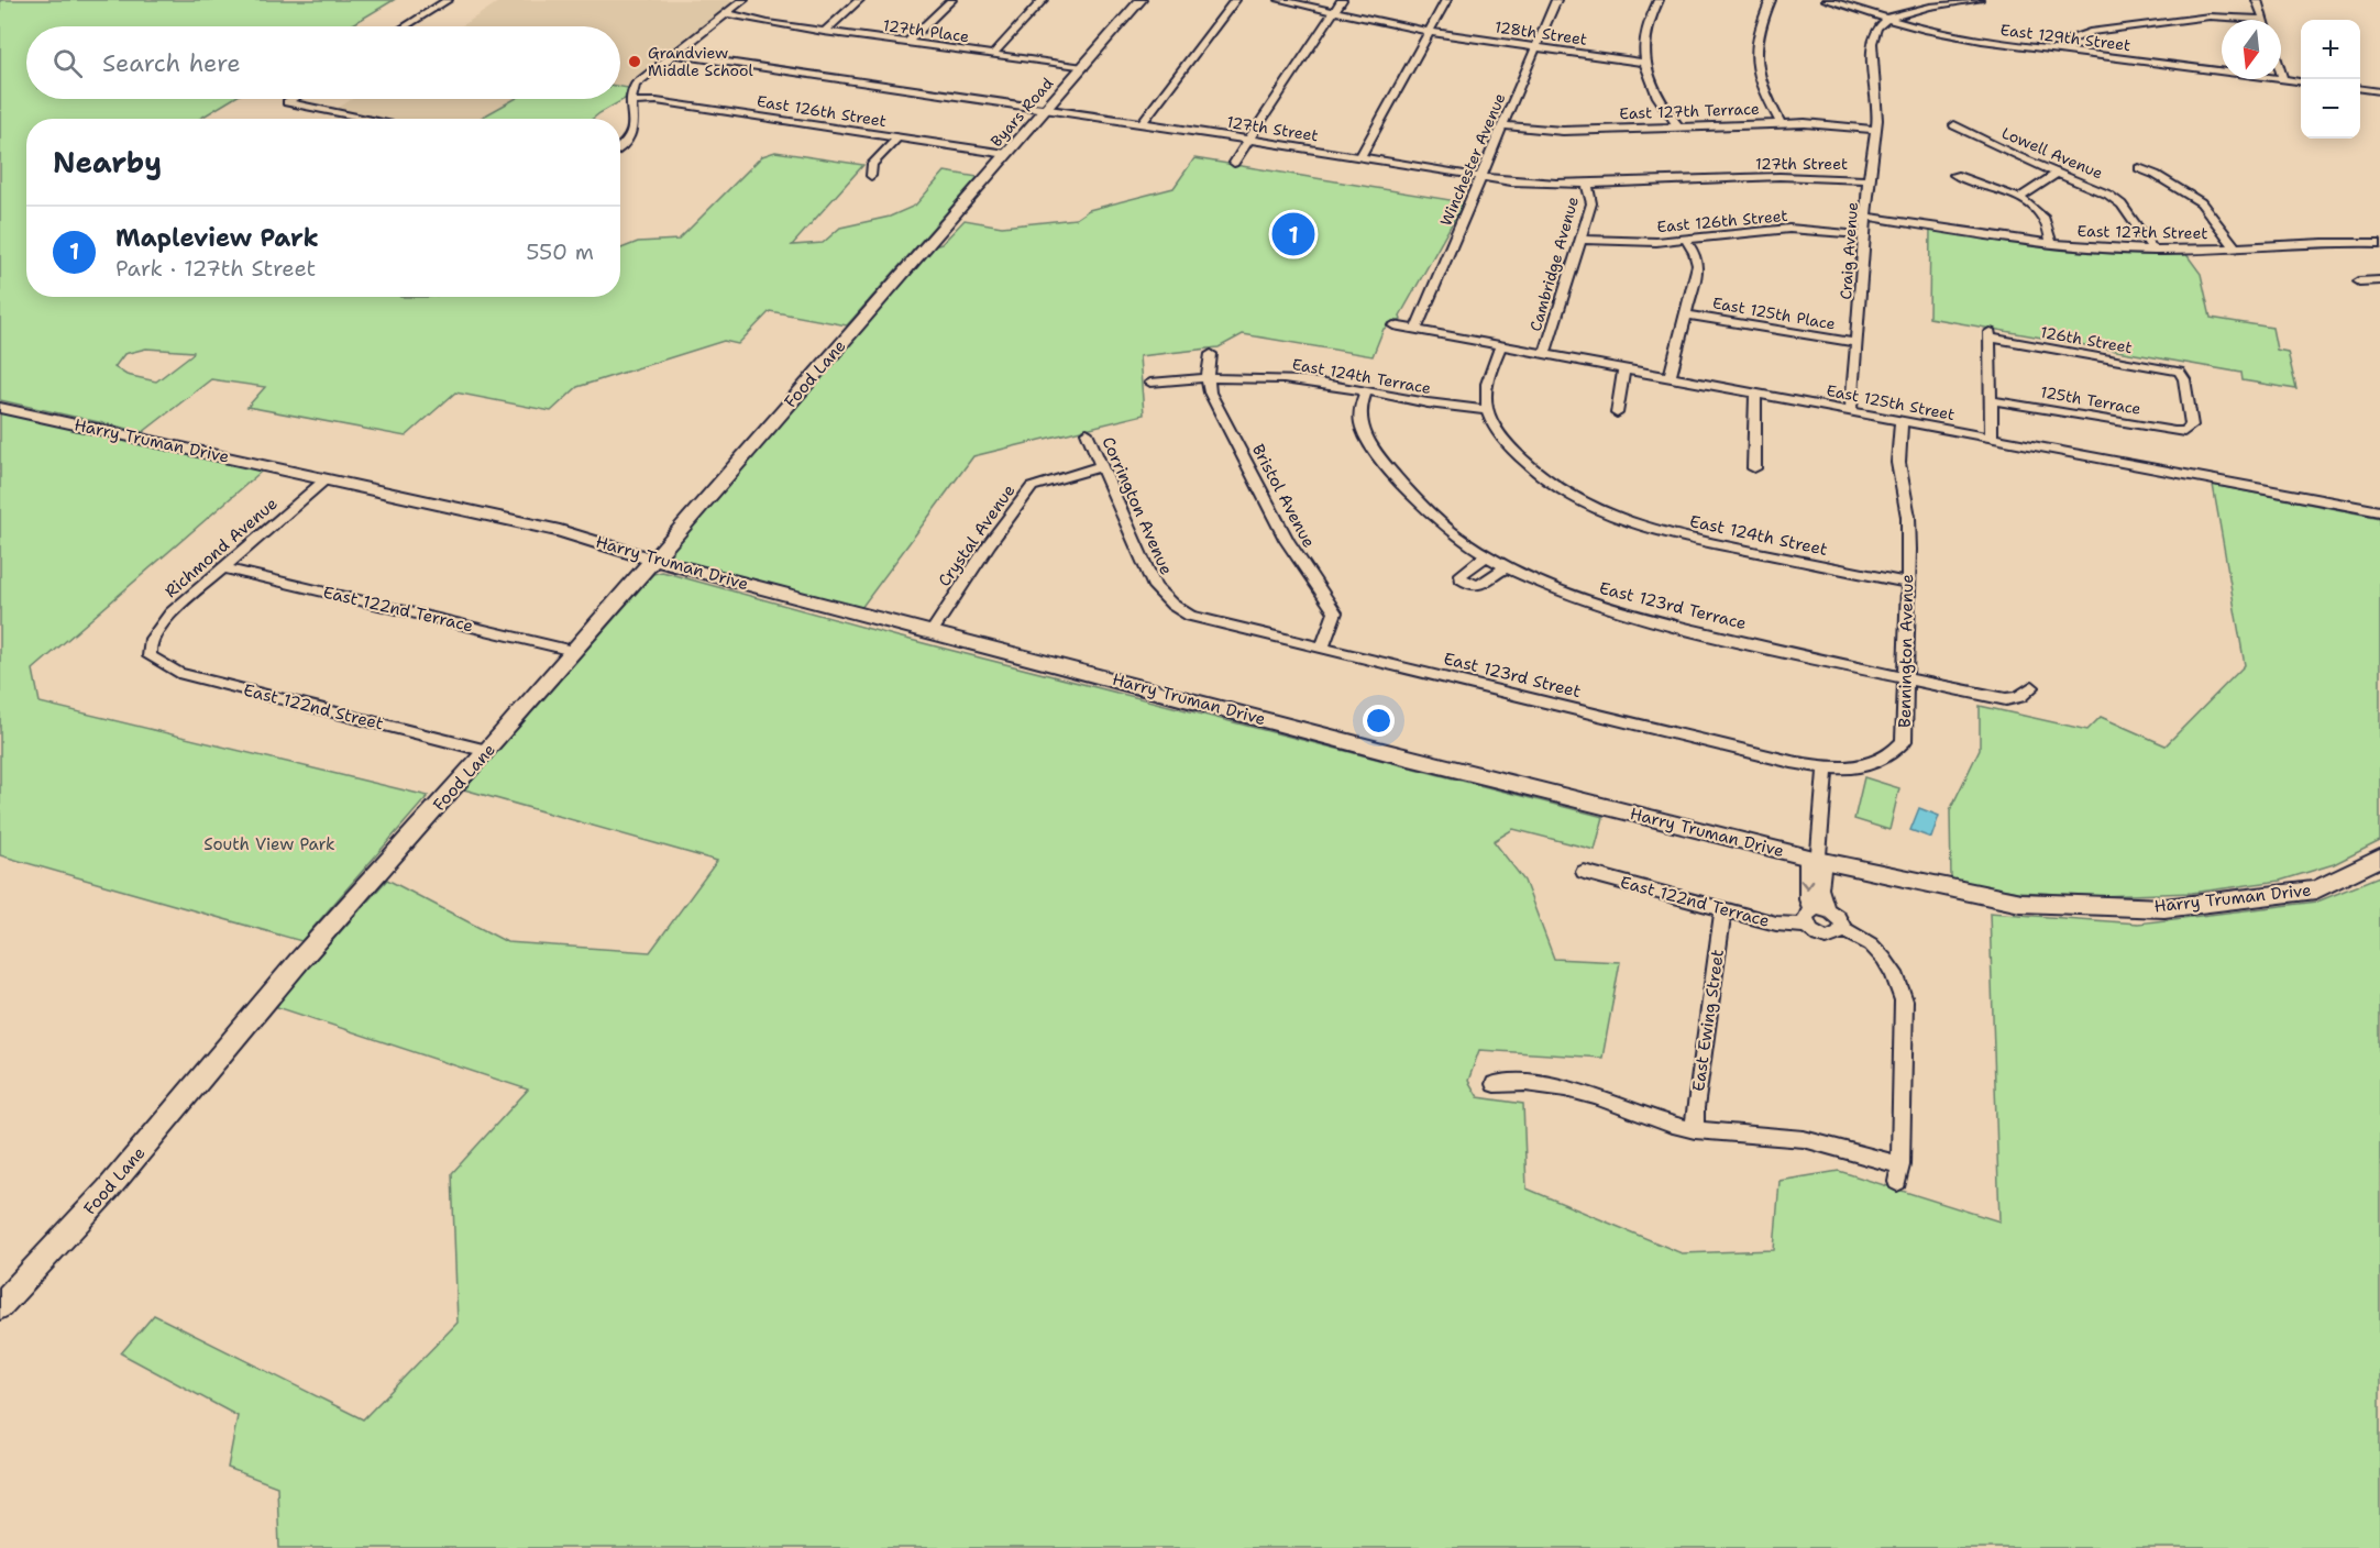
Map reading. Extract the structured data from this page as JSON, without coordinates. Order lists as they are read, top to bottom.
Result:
{
  "streets": {
    "main road": ["Byars Road", "Food Lane", "Harry Truman Drive"],
    "street": [
      "127th Place",
      "128th Street",
      "East 129th Street",
      "East 126th Street",
      "East 127th Terrace",
      "127th Street",
      "Lowell Avenue",
      "Winchester Avenue",
      "East 127th Street",
      "Craig Avenue",
      "Cambridge Avenue",
      "East 125th Place",
      "126th Street",
      "East 124th Terrace",
      "125th Terrace",
      "East 125th Street",
      "Bristol Avenue",
      "Corrington Avenue",
      "Crystal Avenue",
      "East 124th Street",
      "Richmond Avenue",
      "East 123rd Terrace",
      "East 122nd Terrace",
      "Bennington Avenue",
      "East 123rd Street",
      "East 122nd Street",
      "East Ewing Street"
    ]
  },
  "crossings": [
    ["127th Place", "Byars Road"],
    ["128th Street", "Winchester Avenue"],
    ["East 129th Street", "Craig Avenue"],
    ["East 126th Street", "Byars Road"],
    ["East 126th Street", "Craig Avenue"],
    ["East 126th Street", "Cambridge Avenue"],
    ["East 127th Terrace", "Winchester Avenue"],
    ["East 127th Terrace", "Craig Avenue"],
    ["Byars Road", "127th Street"],
    ["Byars Road", "Food Lane"],
    ["127th Street", "Winchester Avenue"],
    ["127th Street", "Craig Avenue"],
    ["127th Street", "Cambridge Avenue"],
    ["Lowell Avenue", "East 127th Street"],
    ["Winchester Avenue", "East 125th Street"],
    ["East 127th Street", "Craig Avenue"],
    ["Craig Avenue", "East 125th Place"],
    ["Craig Avenue", "East 125th Street"],
    ["Cambridge Avenue", "East 125th Street"],
    ["126th Street", "125th Terrace"],
    ["Food Lane", "Harry Truman Drive"],
    ["Food Lane", "East 122nd Terrace"],
    ["Food Lane", "East 122nd Street"],
    ["East 124th Terrace", "Bristol Avenue"],
    ["East 124th Terrace", "East 124th Street"],
    ["East 124th Terrace", "East 123rd Terrace"],
    ["East 125th Street", "Bennington Avenue"],
    ["Harry Truman Drive", "Crystal Avenue"],
    ["Harry Truman Drive", "Richmond Avenue"],
    ["Bristol Avenue", "East 123rd Street"],
    ["Corrington Avenue", "Crystal Avenue"],
    ["Corrington Avenue", "East 123rd Street"],
    ["East 124th Street", "Bennington Avenue"],
    ["Richmond Avenue", "East 122nd Terrace"],
    ["Richmond Avenue", "East 122nd Street"],
    ["East 123rd Terrace", "Bennington Avenue"],
    ["East 122nd Terrace", "East Ewing Street"],
    ["Bennington Avenue", "East 123rd Street"]
  ],
  "parks": ["South View Park"],
  "places": ["Grandview Middle School"],
  "north": "bottom",
  "page": {
    "map_buttons": ["+", "−"],
    "search": "Search here",
    "heading": "Nearby",
    "list": [
      {
        "mark": "1",
        "name": "Mapleview Park",
        "note": "Park · 127th Street",
        "value": "550 m"
      }
    ],
    "pins": "1"
  }
}
